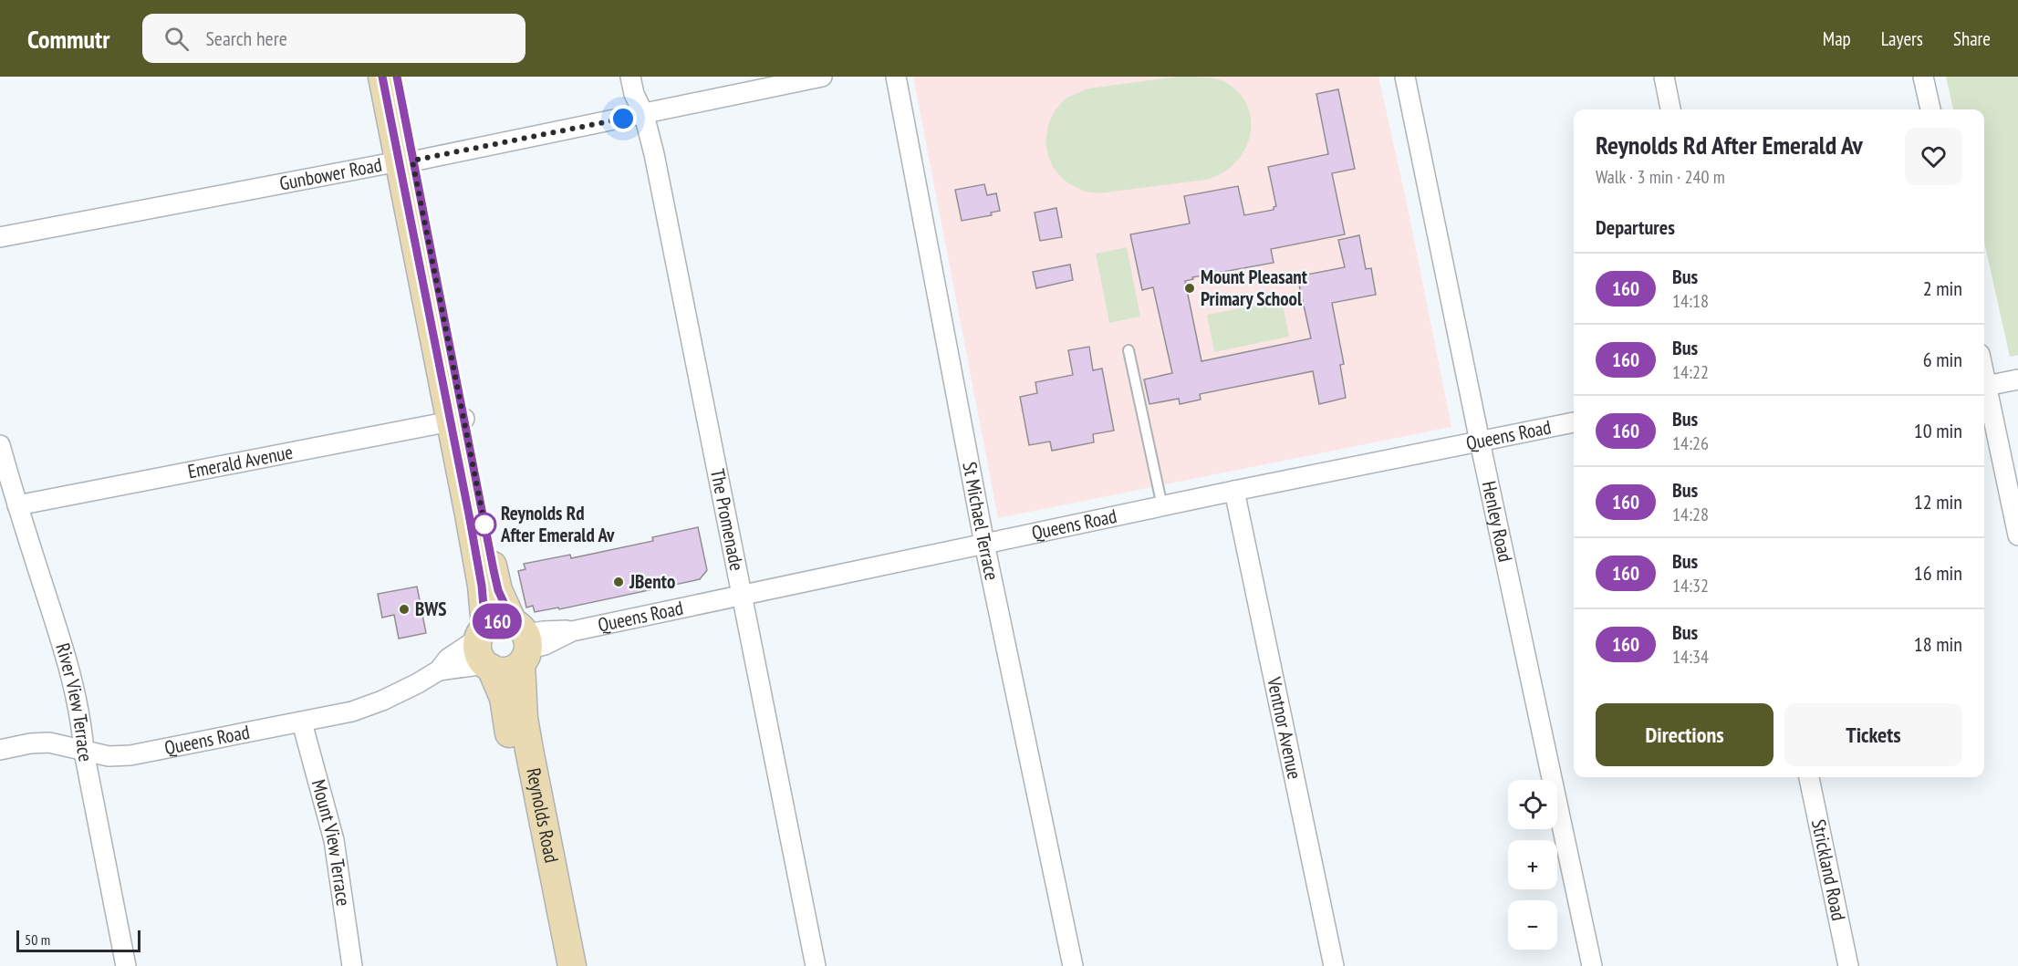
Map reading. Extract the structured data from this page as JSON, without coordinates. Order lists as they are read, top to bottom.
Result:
{
  "streets": {
    "main road": ["Reynolds Road"],
    "street": [
      "Gunbower Road",
      "Queens Road",
      "Emerald Avenue",
      "The Promenade",
      "St Michael Terrace",
      "Henley Road",
      "River View Terrace",
      "Ventnor Avenue",
      "Mount View Terrace",
      "Strickland Road"
    ]
  },
  "crossings": [
    ["Gunbower Road", "The Promenade"],
    ["Gunbower Road", "Reynolds Road"],
    ["Queens Road", "The Promenade"],
    ["Queens Road", "St Michael Terrace"],
    ["Queens Road", "Henley Road"],
    ["Queens Road", "River View Terrace"],
    ["Queens Road", "Ventnor Avenue"],
    ["Queens Road", "Reynolds Road"],
    ["Queens Road", "Mount View Terrace"],
    ["Emerald Avenue", "River View Terrace"],
    ["Emerald Avenue", "Reynolds Road"]
  ],
  "places": [
    "Mount Pleasant Primary School",
    "Reynolds Rd After Emerald Av",
    "JBento",
    "BWS"
  ],
  "lines": ["bus line 160"],
  "scale_bar": "50 m",
  "page": {
    "header": "Commutr",
    "search": "Search here",
    "nav": ["Map", "Layers", "Share"],
    "on_map": "160",
    "heading": [
      ["Reynolds Rd After Emerald Av", "Walk · 3 min · 240 m"],
      "Departures"
    ],
    "list": [
      {
        "mark": "160",
        "name": "Bus",
        "note": "14:18",
        "value": "2 min"
      },
      {
        "mark": "160",
        "name": "Bus",
        "note": "14:22",
        "value": "6 min"
      },
      {
        "mark": "160",
        "name": "Bus",
        "note": "14:26",
        "value": "10 min"
      },
      {
        "mark": "160",
        "name": "Bus",
        "note": "14:28",
        "value": "12 min"
      },
      {
        "mark": "160",
        "name": "Bus",
        "note": "14:32",
        "value": "16 min"
      },
      {
        "mark": "160",
        "name": "Bus",
        "note": "14:34",
        "value": "18 min"
      }
    ],
    "buttons": ["Directions", "Tickets"],
    "map_buttons": ["+", "−"],
    "scale": "50 m"
  }
}
